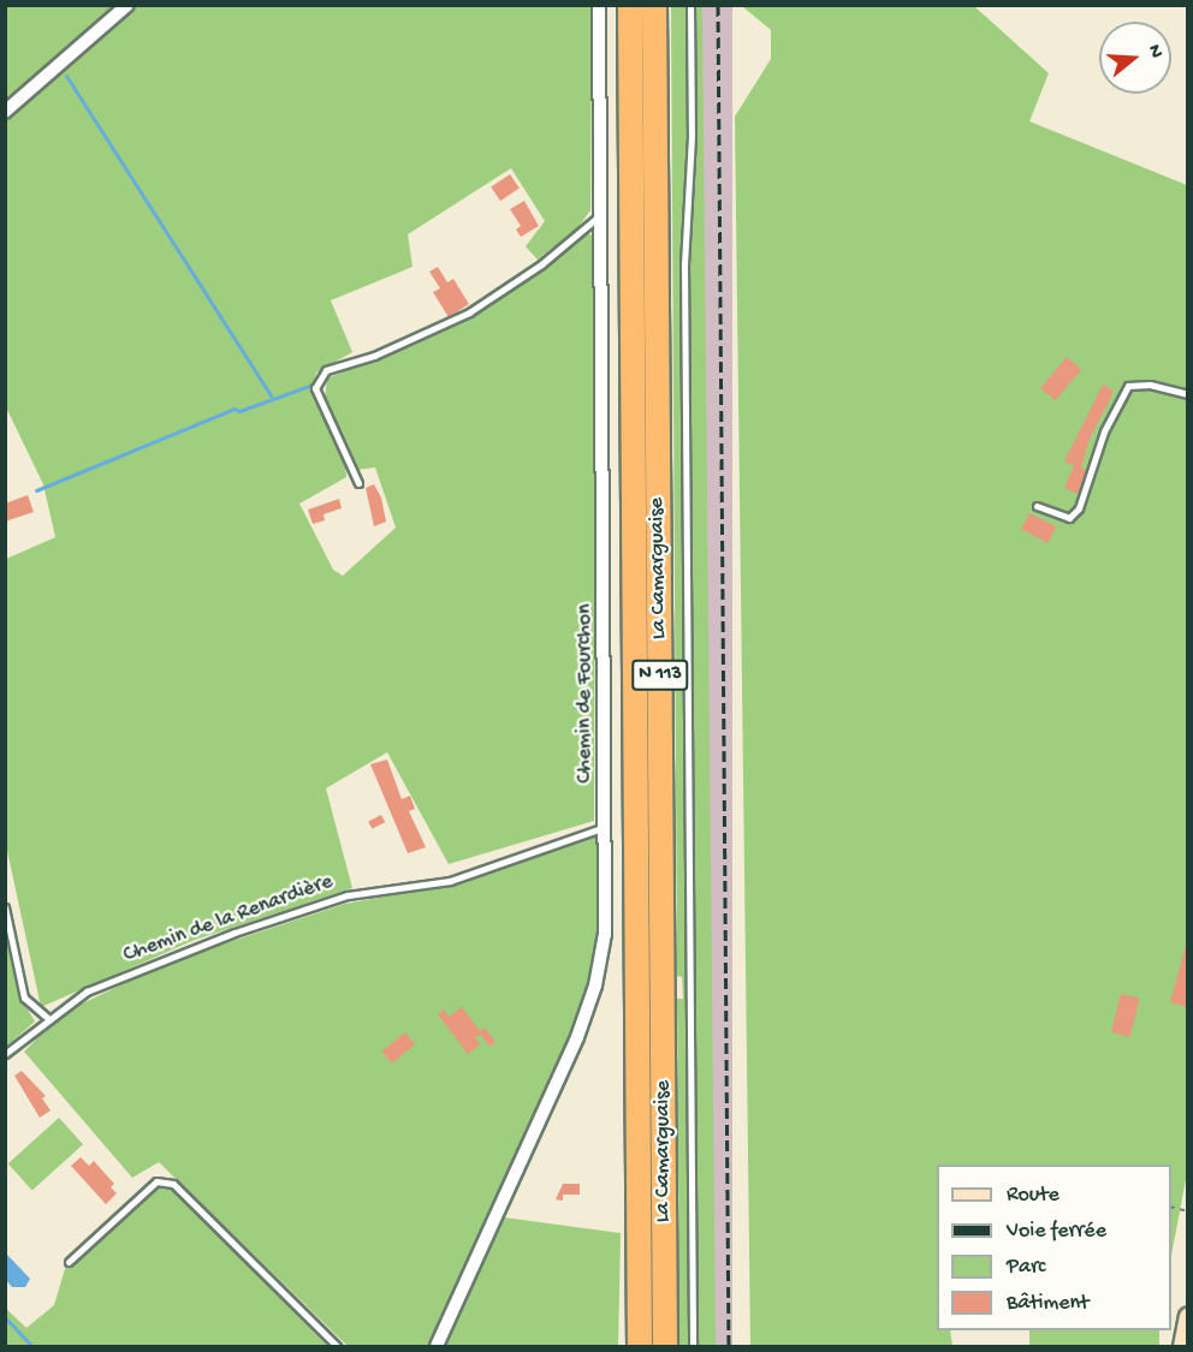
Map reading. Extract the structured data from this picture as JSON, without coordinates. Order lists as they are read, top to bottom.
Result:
{
  "streets": {
    "highway": ["La Camarguaise", "N 113"],
    "street": ["Chemin de Fourchon"],
    "lane": ["Chemin de la Renardière"]
  },
  "crossings": [
    ["Chemin de Fourchon", "Chemin de la Renardière"]
  ],
  "legend": [
    "Route",
    "Voie ferrée",
    "Parc",
    "Bâtiment"
  ],
  "north": "right"
}
